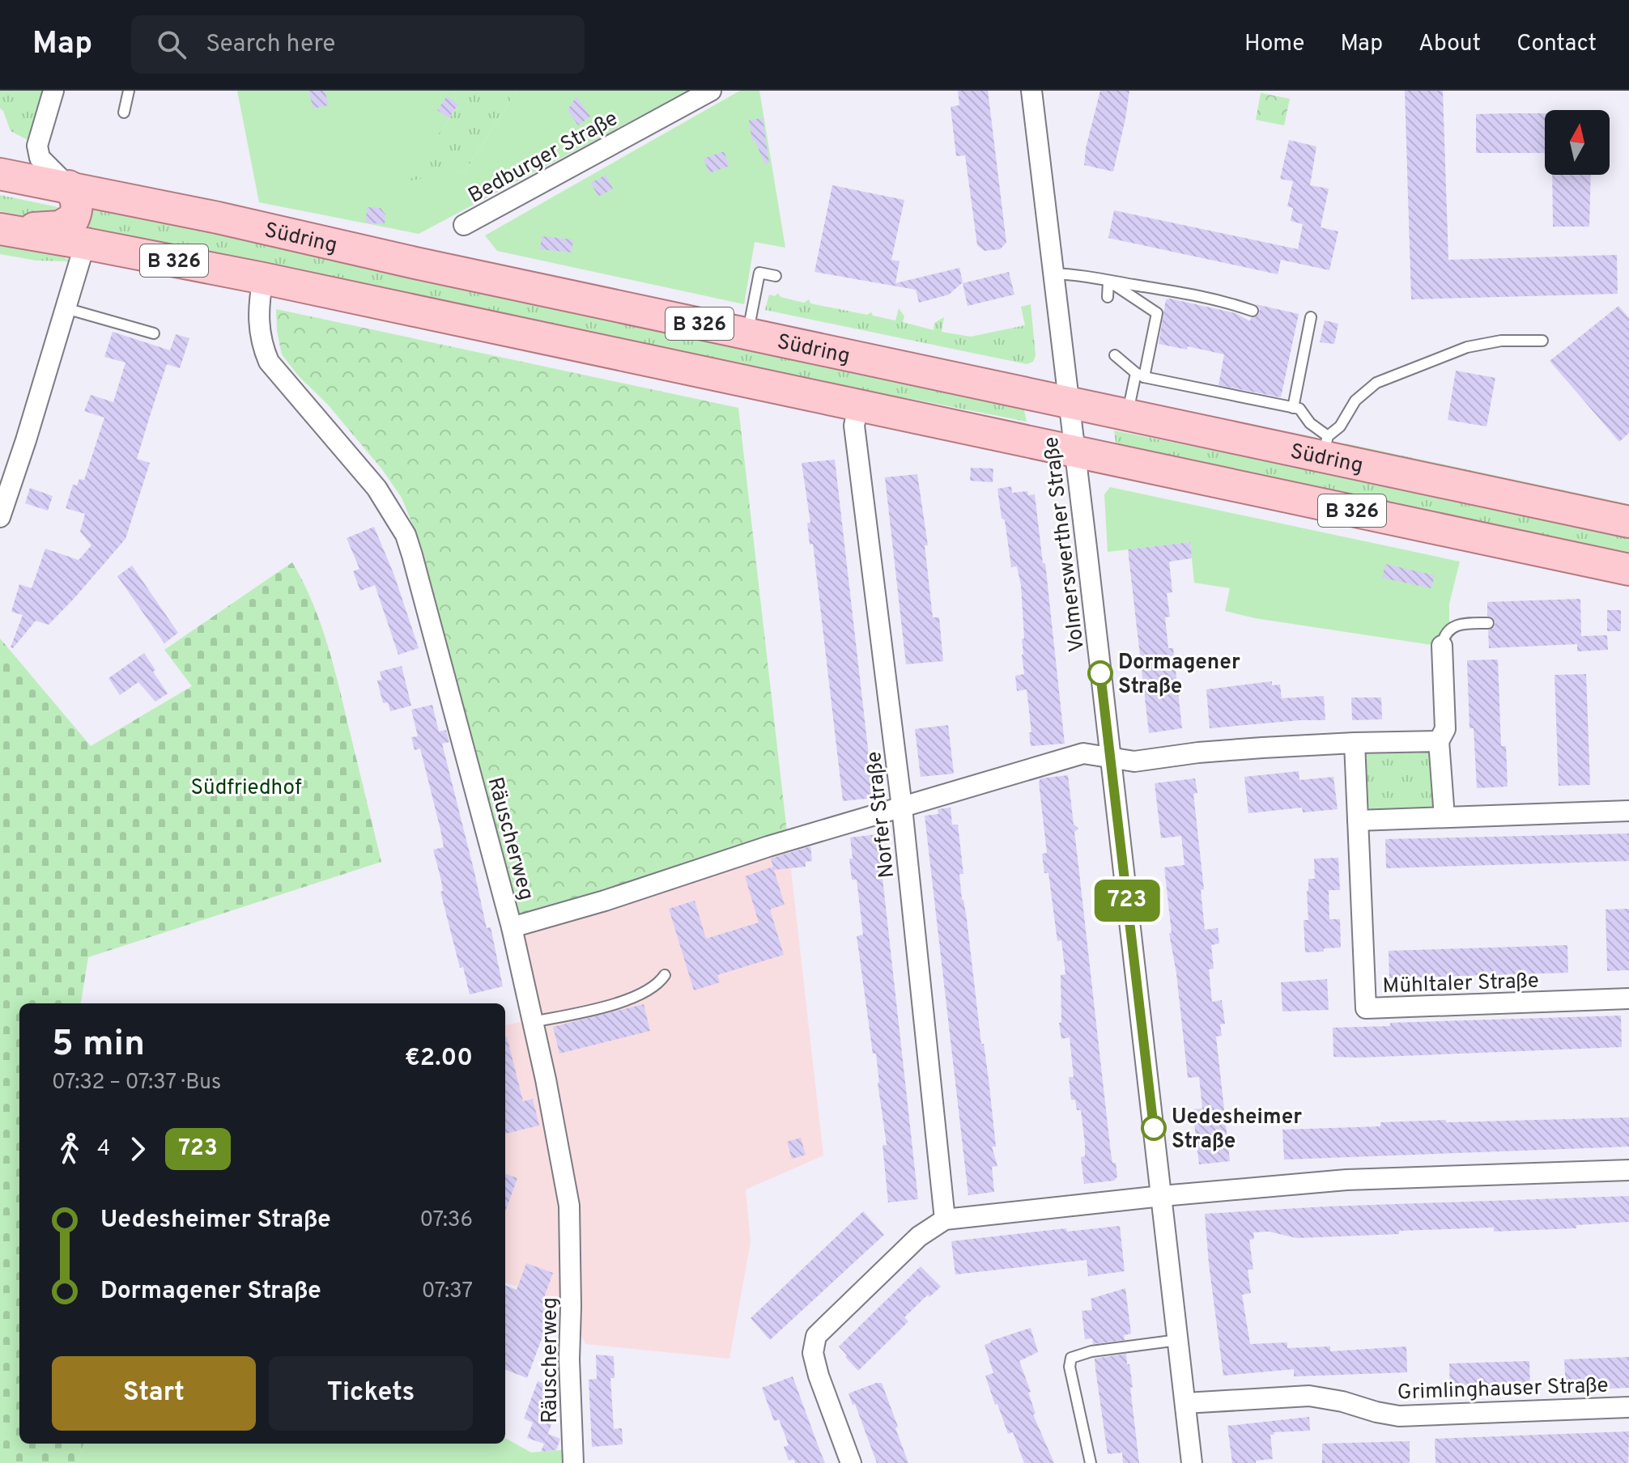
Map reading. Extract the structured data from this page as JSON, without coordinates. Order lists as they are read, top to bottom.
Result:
{
  "streets": {
    "main road": ["Südring", "B 326"],
    "street": [
      "Bedburger Straße",
      "Volmerswerther Straße",
      "Norfer Straße",
      "Räuscherweg",
      "Mühltaler Straße",
      "Grimlinghauser Straße"
    ]
  },
  "crossings": [
    ["Südring", "B 326"],
    ["Südring", "Volmerswerther Straße"],
    ["B 326", "Volmerswerther Straße"],
    ["B 326", "Norfer Straße"],
    ["B 326", "Räuscherweg"],
    ["Volmerswerther Straße", "Grimlinghauser Straße"]
  ],
  "parks": ["Südfriedhof"],
  "places": ["Dormagener Straße", "Uedesheimer Straße"],
  "lines": ["bus line 723"],
  "north": "top",
  "page": {
    "header": "Map",
    "search": "Search here",
    "nav": [
      "Home",
      "Map",
      "About",
      "Contact"
    ],
    "on_map": "723",
    "heading": ["5 min", "07:32 – 07:37 · Bus", "€2.00"],
    "legs": ["4", "723"],
    "list": [
      {
        "name": "Uedesheimer Straße",
        "value": "07:36"
      },
      {
        "name": "Dormagener Straße",
        "value": "07:37"
      }
    ],
    "buttons": ["Start", "Tickets"]
  }
}
